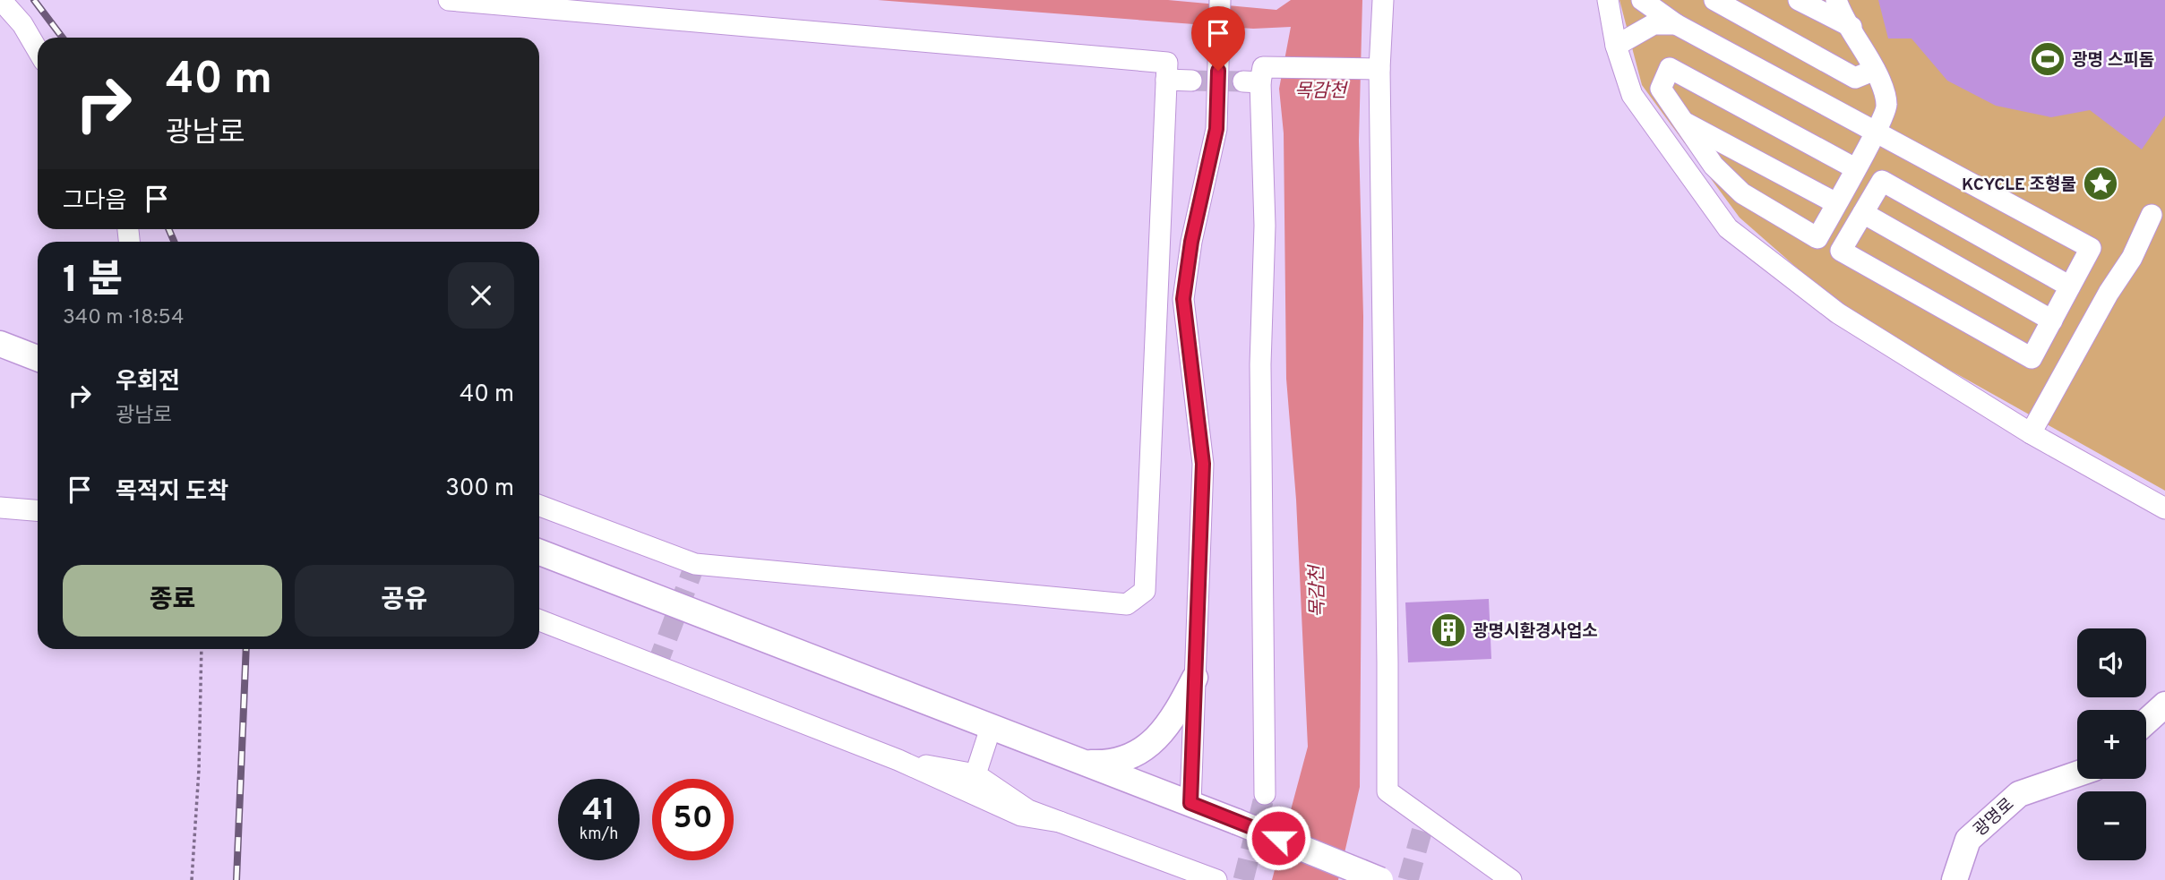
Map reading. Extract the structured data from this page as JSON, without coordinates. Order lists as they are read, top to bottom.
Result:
{
  "streets": {
    "main road": ["광명로"]
  },
  "water": ["목감천"],
  "places": {
    "sports": ["광명 스피돔"],
    "place": ["KCYCLE 조형물"],
    "building": ["광명시환경사업소"]
  },
  "page": {
    "turn": ["40 m", "광남로"],
    "then": "그다음",
    "heading": ["1 분", "340 m · 18:54"],
    "list": [
      {
        "name": "우회전",
        "note": "광남로",
        "value": "40 m"
      },
      {
        "name": "목적지 도착",
        "value": "300 m"
      }
    ],
    "buttons": ["종료", "공유"],
    "map_buttons": ["+", "−"],
    "speed": "41 km/h",
    "limit": "50"
  }
}
